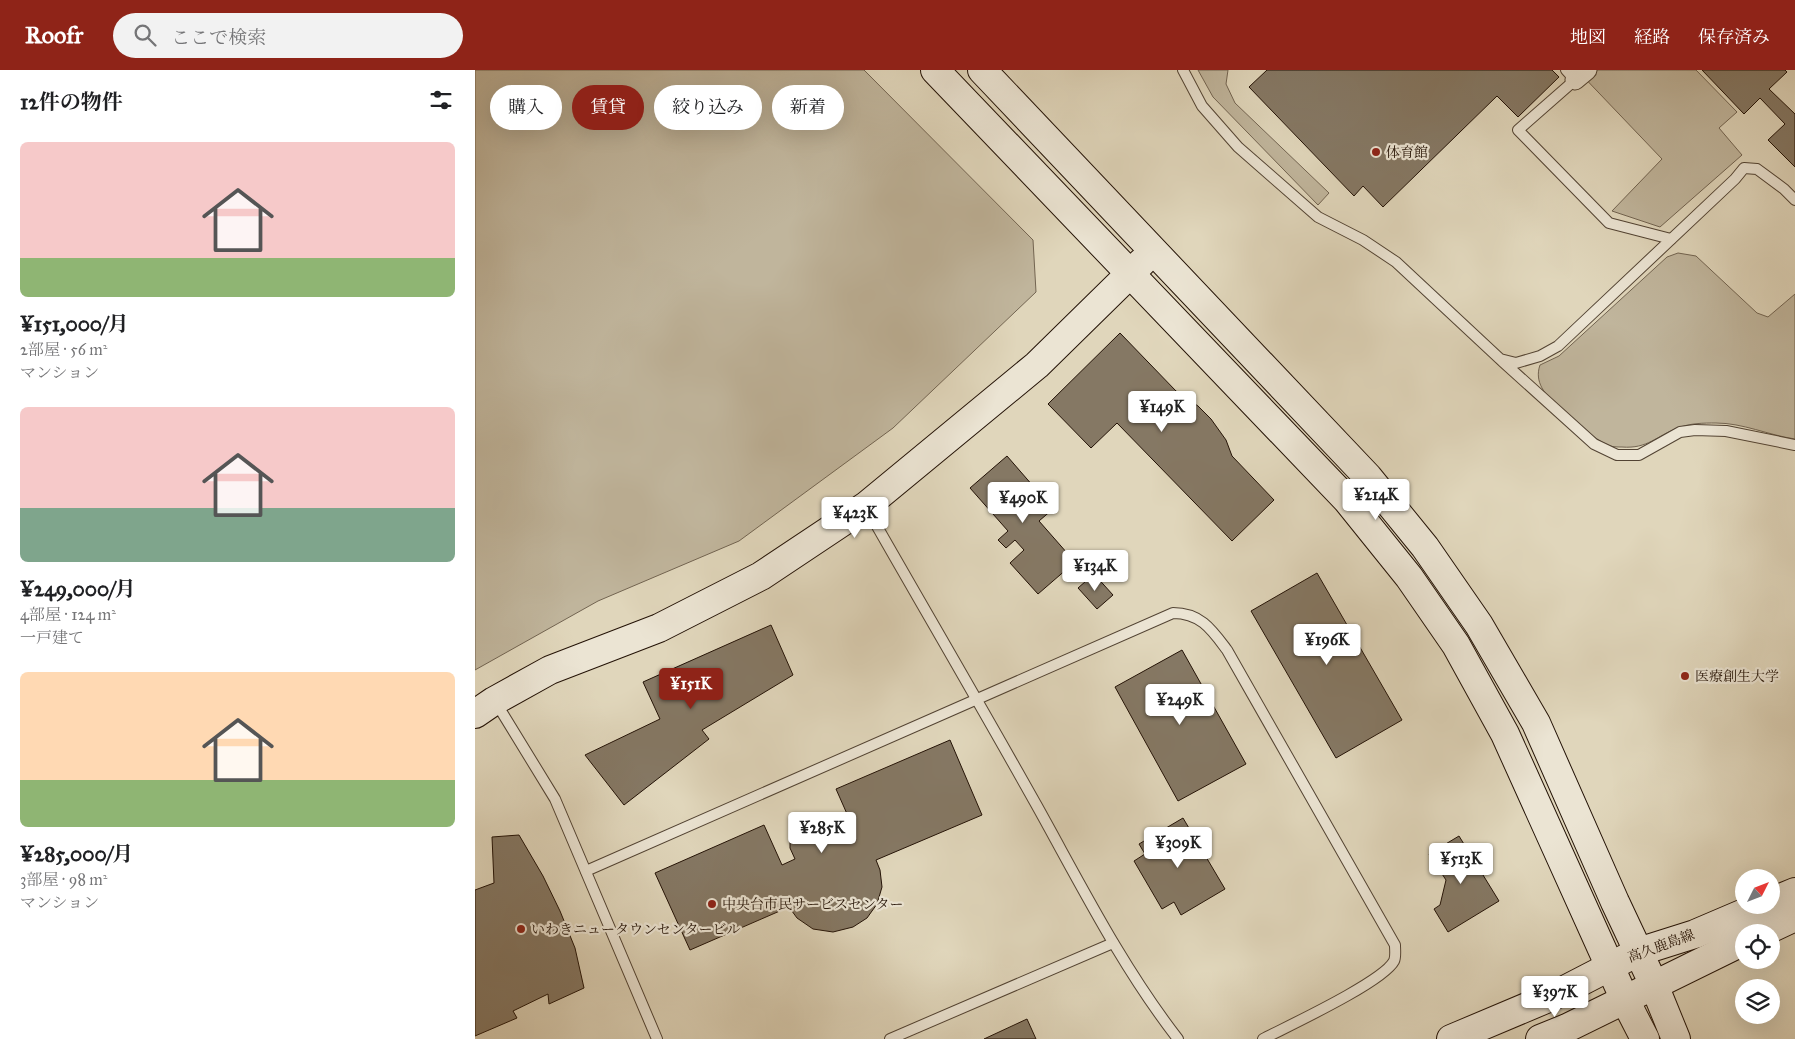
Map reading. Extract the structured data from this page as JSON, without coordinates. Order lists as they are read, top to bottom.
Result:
{
  "streets": {
    "street": ["高久鹿島線"]
  },
  "places": [
    "体育館",
    "医療創生大学",
    "中央台市民サービスセンター",
    "いわきニュータウンセンタービル"
  ],
  "north": "top right",
  "page": {
    "header": "Roofr",
    "search": "ここで検索",
    "nav": ["地図", "経路", "保存済み"],
    "heading": "12件の物件",
    "chip": [
      "購入",
      "賃貸",
      "絞り込み",
      "新着"
    ],
    "list": [
      {
        "name": "¥151,000/月",
        "note": "2部屋 · 56 m² · マンション"
      },
      {
        "name": "¥249,000/月",
        "note": "4部屋 · 124 m² · 一戸建て"
      },
      {
        "name": "¥285,000/月",
        "note": "3部屋 · 98 m² · マンション"
      }
    ],
    "price": [
      "¥149K",
      "¥214K",
      "¥490K",
      "¥423K",
      "¥134K",
      "¥196K",
      "¥151K",
      "¥249K",
      "¥285K",
      "¥309K",
      "¥513K",
      "¥397K"
    ]
  }
}
